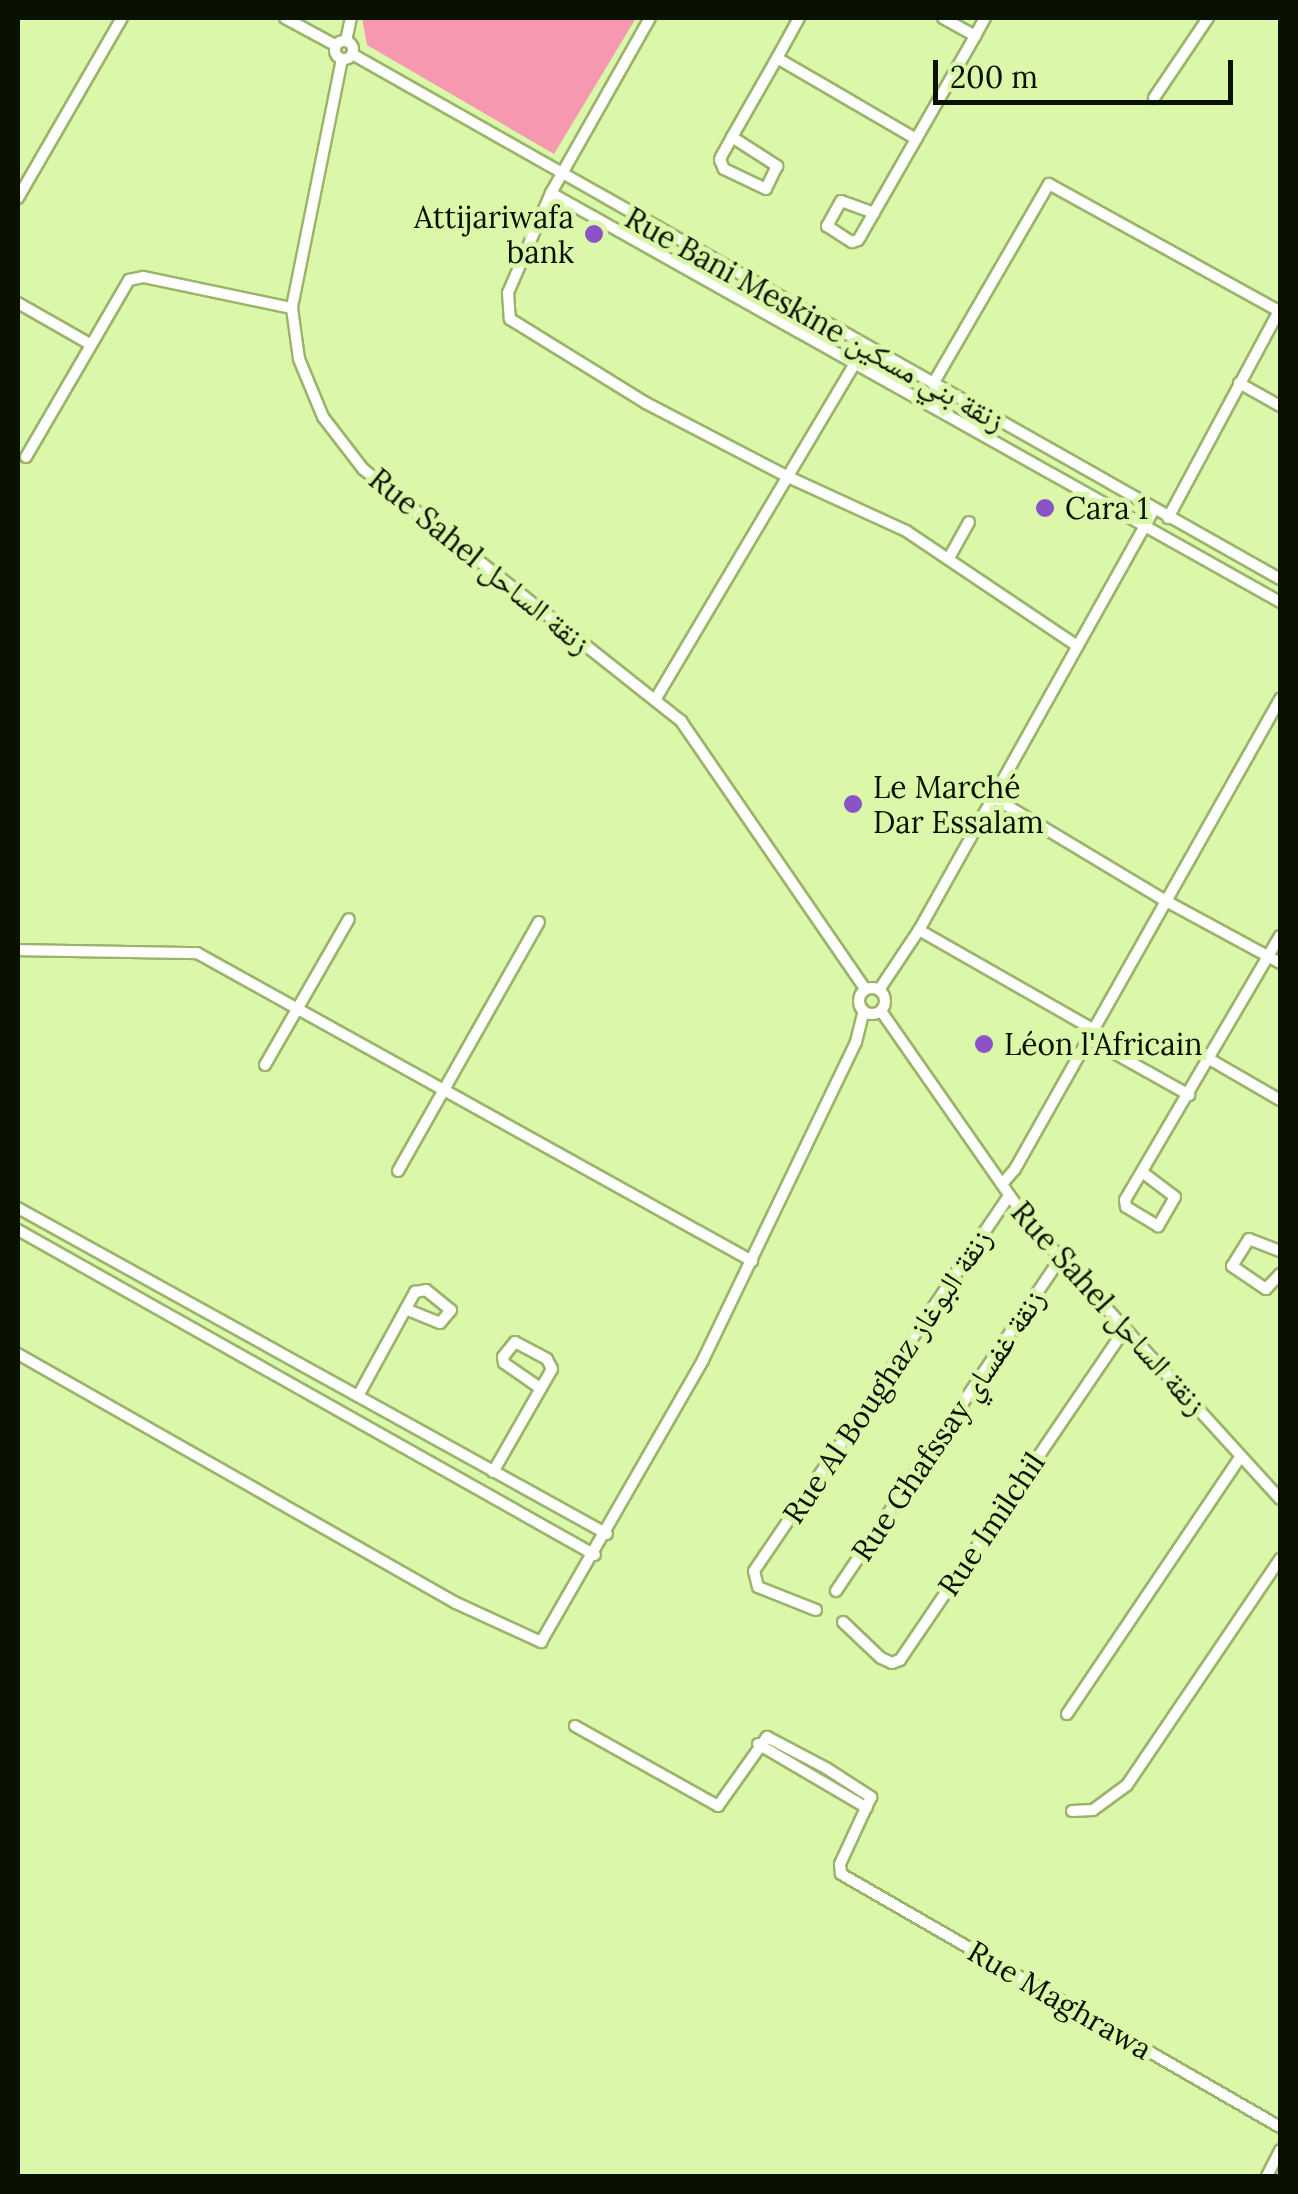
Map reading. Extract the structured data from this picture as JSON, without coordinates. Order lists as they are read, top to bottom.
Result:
{
  "streets": {
    "street": [
      "Rue Bani Meskine زنقة بني مسكين",
      "Rue Sahel زنقة الساحل",
      "Rue Al Boughaz زنقة البوغاز",
      "Rue Ghafssay زنقة غفساي",
      "Rue Imilchil",
      "Rue Maghrawa"
    ]
  },
  "crossings": [
    ["Rue Bani Meskine زنقة بني مسكين", "Rue Sahel زنقة الساحل"],
    ["Rue Sahel زنقة الساحل", "Rue Al Boughaz زنقة البوغاز"],
    ["Rue Sahel زنقة الساحل", "Rue Ghafssay زنقة غفساي"],
    ["Rue Sahel زنقة الساحل", "Rue Imilchil"]
  ],
  "places": [
    "Attijariwafa bank",
    "Cara 1",
    "Le Marché Dar Essalam",
    "Léon l'Africain"
  ],
  "scale_bar": "200 m"
}
